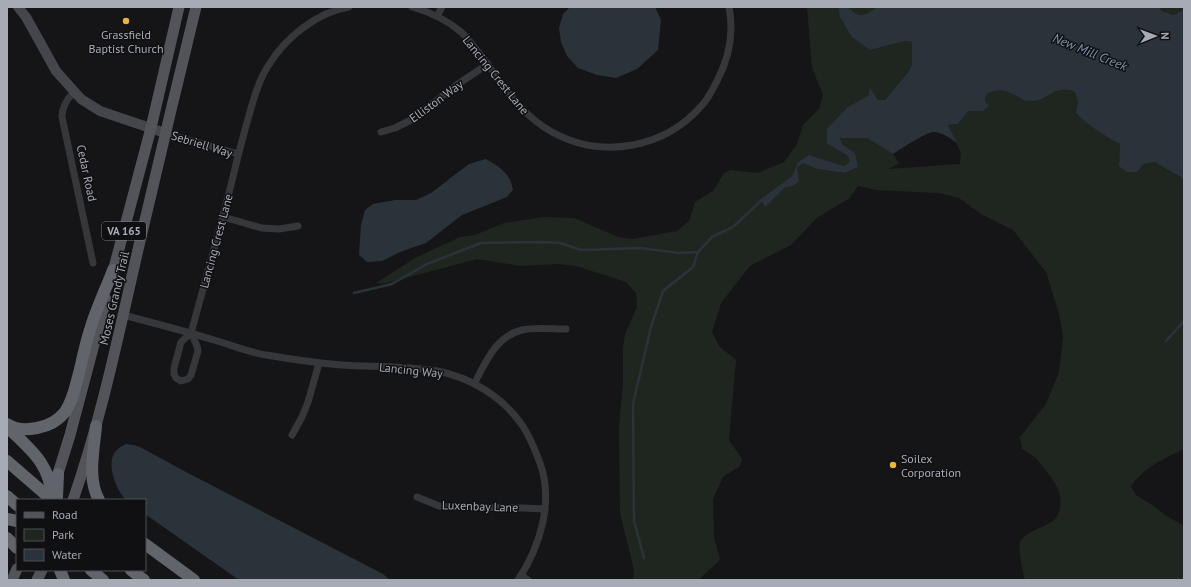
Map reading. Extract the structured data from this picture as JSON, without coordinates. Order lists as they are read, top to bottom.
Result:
{
  "streets": {
    "main road": ["VA 165", "Moses Grandy Trail"],
    "street": [
      "Lancing Crest Lane",
      "Elliston Way",
      "Sebriell Way",
      "Cedar Road",
      "Lancing Way",
      "Luxenbay Lane"
    ]
  },
  "crossings": [
    ["Lancing Crest Lane", "Elliston Way"],
    ["Lancing Crest Lane", "Sebriell Way"],
    ["Lancing Crest Lane", "Lancing Way"],
    ["Sebriell Way", "Moses Grandy Trail"],
    ["Moses Grandy Trail", "Lancing Way"],
    ["Lancing Way", "Luxenbay Lane"]
  ],
  "water": ["New Mill Creek"],
  "places": ["Grassfield Baptist Church", "Soilex Corporation"],
  "legend": ["Road", "Park", "Water"],
  "north": "right"
}
